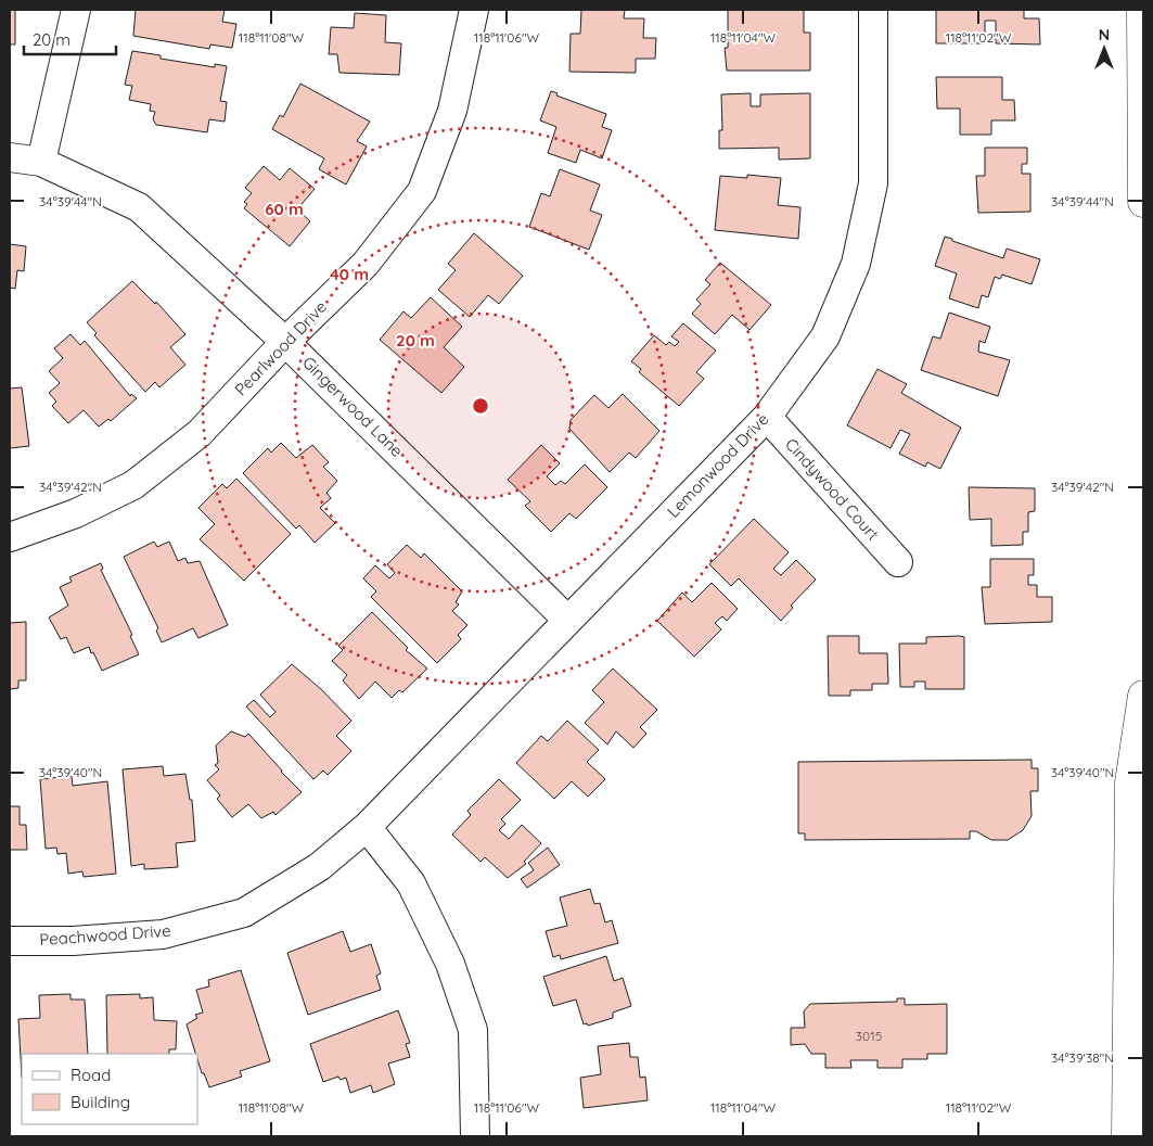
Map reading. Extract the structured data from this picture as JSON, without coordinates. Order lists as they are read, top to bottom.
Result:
{
  "streets": {
    "street": [
      "Pearlwood Drive",
      "Gingerwood Lane",
      "Lemonwood Drive",
      "Cindywood Court",
      "Peachwood Drive"
    ]
  },
  "crossings": [
    ["Pearlwood Drive", "Gingerwood Lane"],
    ["Gingerwood Lane", "Lemonwood Drive"],
    ["Lemonwood Drive", "Cindywood Court"],
    ["Lemonwood Drive", "Peachwood Drive"]
  ],
  "house_numbers": ["3015"],
  "legend": ["Road", "Building"],
  "scale_bar": "20 m",
  "north": "top",
  "coordinates": [
    "118°11'08\"W",
    "118°11'06\"W",
    "118°11'04\"W",
    "118°11'02\"W",
    "34°39'44\"N",
    "34°39'42\"N",
    "34°39'40\"N",
    "34°39'38\"N"
  ],
  "rings": ["60 m", "40 m", "20 m"]
}
